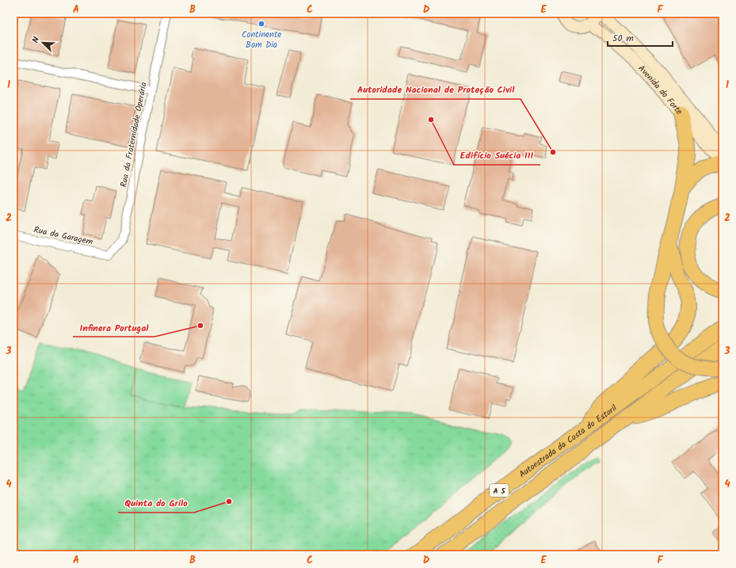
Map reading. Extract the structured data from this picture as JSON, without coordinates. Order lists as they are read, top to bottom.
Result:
{
  "streets": {
    "highway": ["Autoestrada da Costa do Estoril", "A 5"],
    "street": ["Avenida do Forte", "Rua da Fraternidade Operária", "Rua da Garagem"]
  },
  "crossings": [
    ["Rua da Fraternidade Operária", "Rua da Garagem"]
  ],
  "places": [
    "Continente Bom Dia",
    "Edifício Suécia III",
    "Autoridade Nacional de Proteção Civil",
    "Infinera Portugal",
    "Quinta do Grilo"
  ],
  "scale_bar": "50 m",
  "north": "top left",
  "grid": {
    "columns": [
      "A",
      "B",
      "C",
      "D",
      "E",
      "F"
    ],
    "rows": [
      "1",
      "2",
      "3",
      "4"
    ]
  }
}
